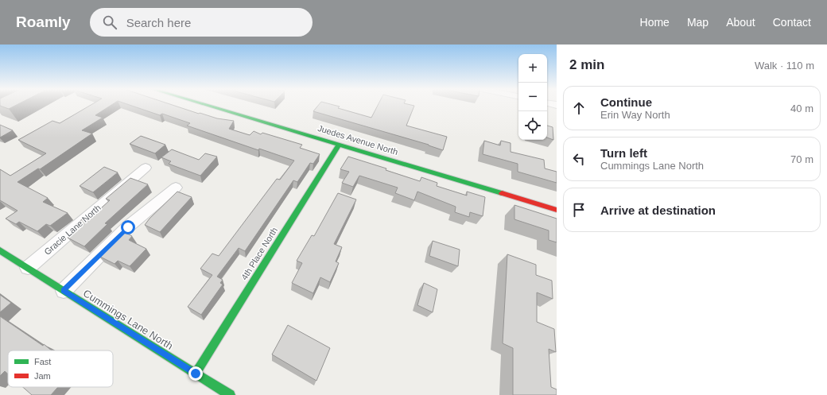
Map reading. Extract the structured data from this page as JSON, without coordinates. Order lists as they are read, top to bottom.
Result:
{
  "streets": {
    "street": [
      "Juedes Avenue North",
      "Gracie Lane North",
      "4th Place North",
      "Cummings Lane North"
    ]
  },
  "crossings": [
    ["Juedes Avenue North", "4th Place North"],
    ["Gracie Lane North", "Cummings Lane North"],
    ["4th Place North", "Cummings Lane North"]
  ],
  "legend": ["Fast", "Jam"],
  "page": {
    "header": "Roamly",
    "search": "Search here",
    "nav": [
      "Home",
      "Map",
      "About",
      "Contact"
    ],
    "heading": ["2 min", "Walk · 110 m"],
    "map_buttons": ["+", "−"],
    "list": [
      ["Continue", "Erin Way North", "40 m"],
      ["Turn left", "Cummings Lane North", "70 m"],
      "Arrive at destination"
    ]
  }
}
